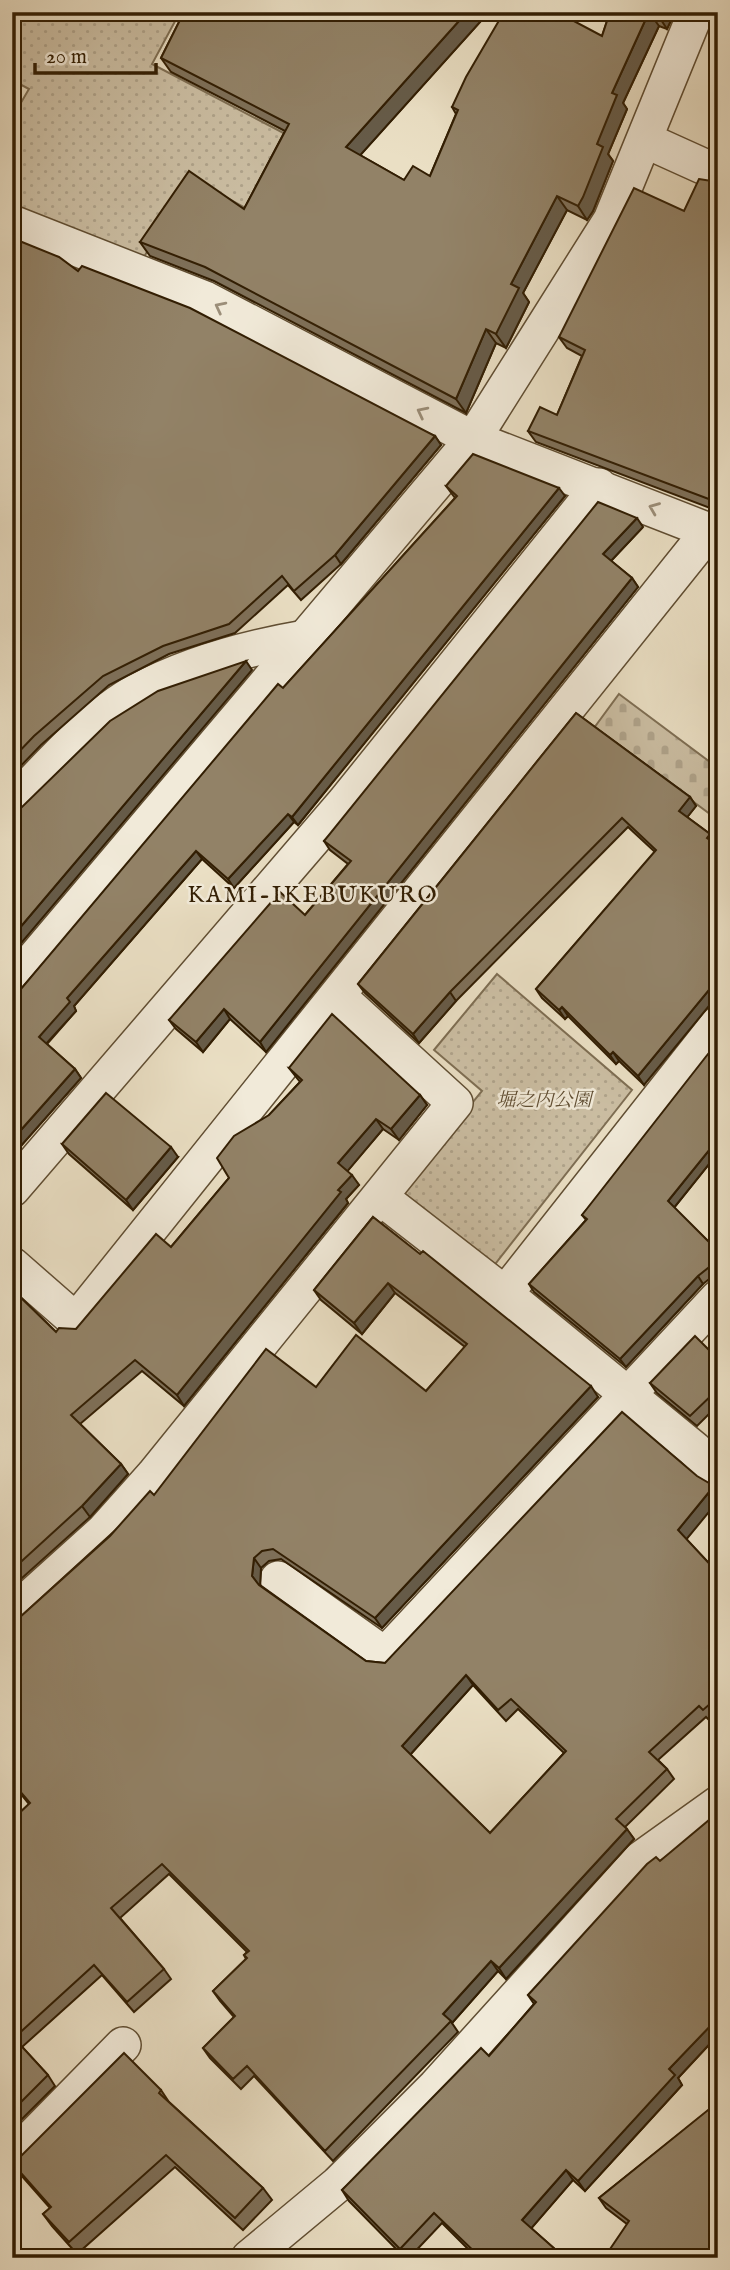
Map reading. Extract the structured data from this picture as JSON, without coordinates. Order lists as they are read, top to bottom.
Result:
{
  "districts": ["KAMI-IKEBUKURO"],
  "parks": ["堀之内公園"],
  "scale_bar": "20 m"
}
